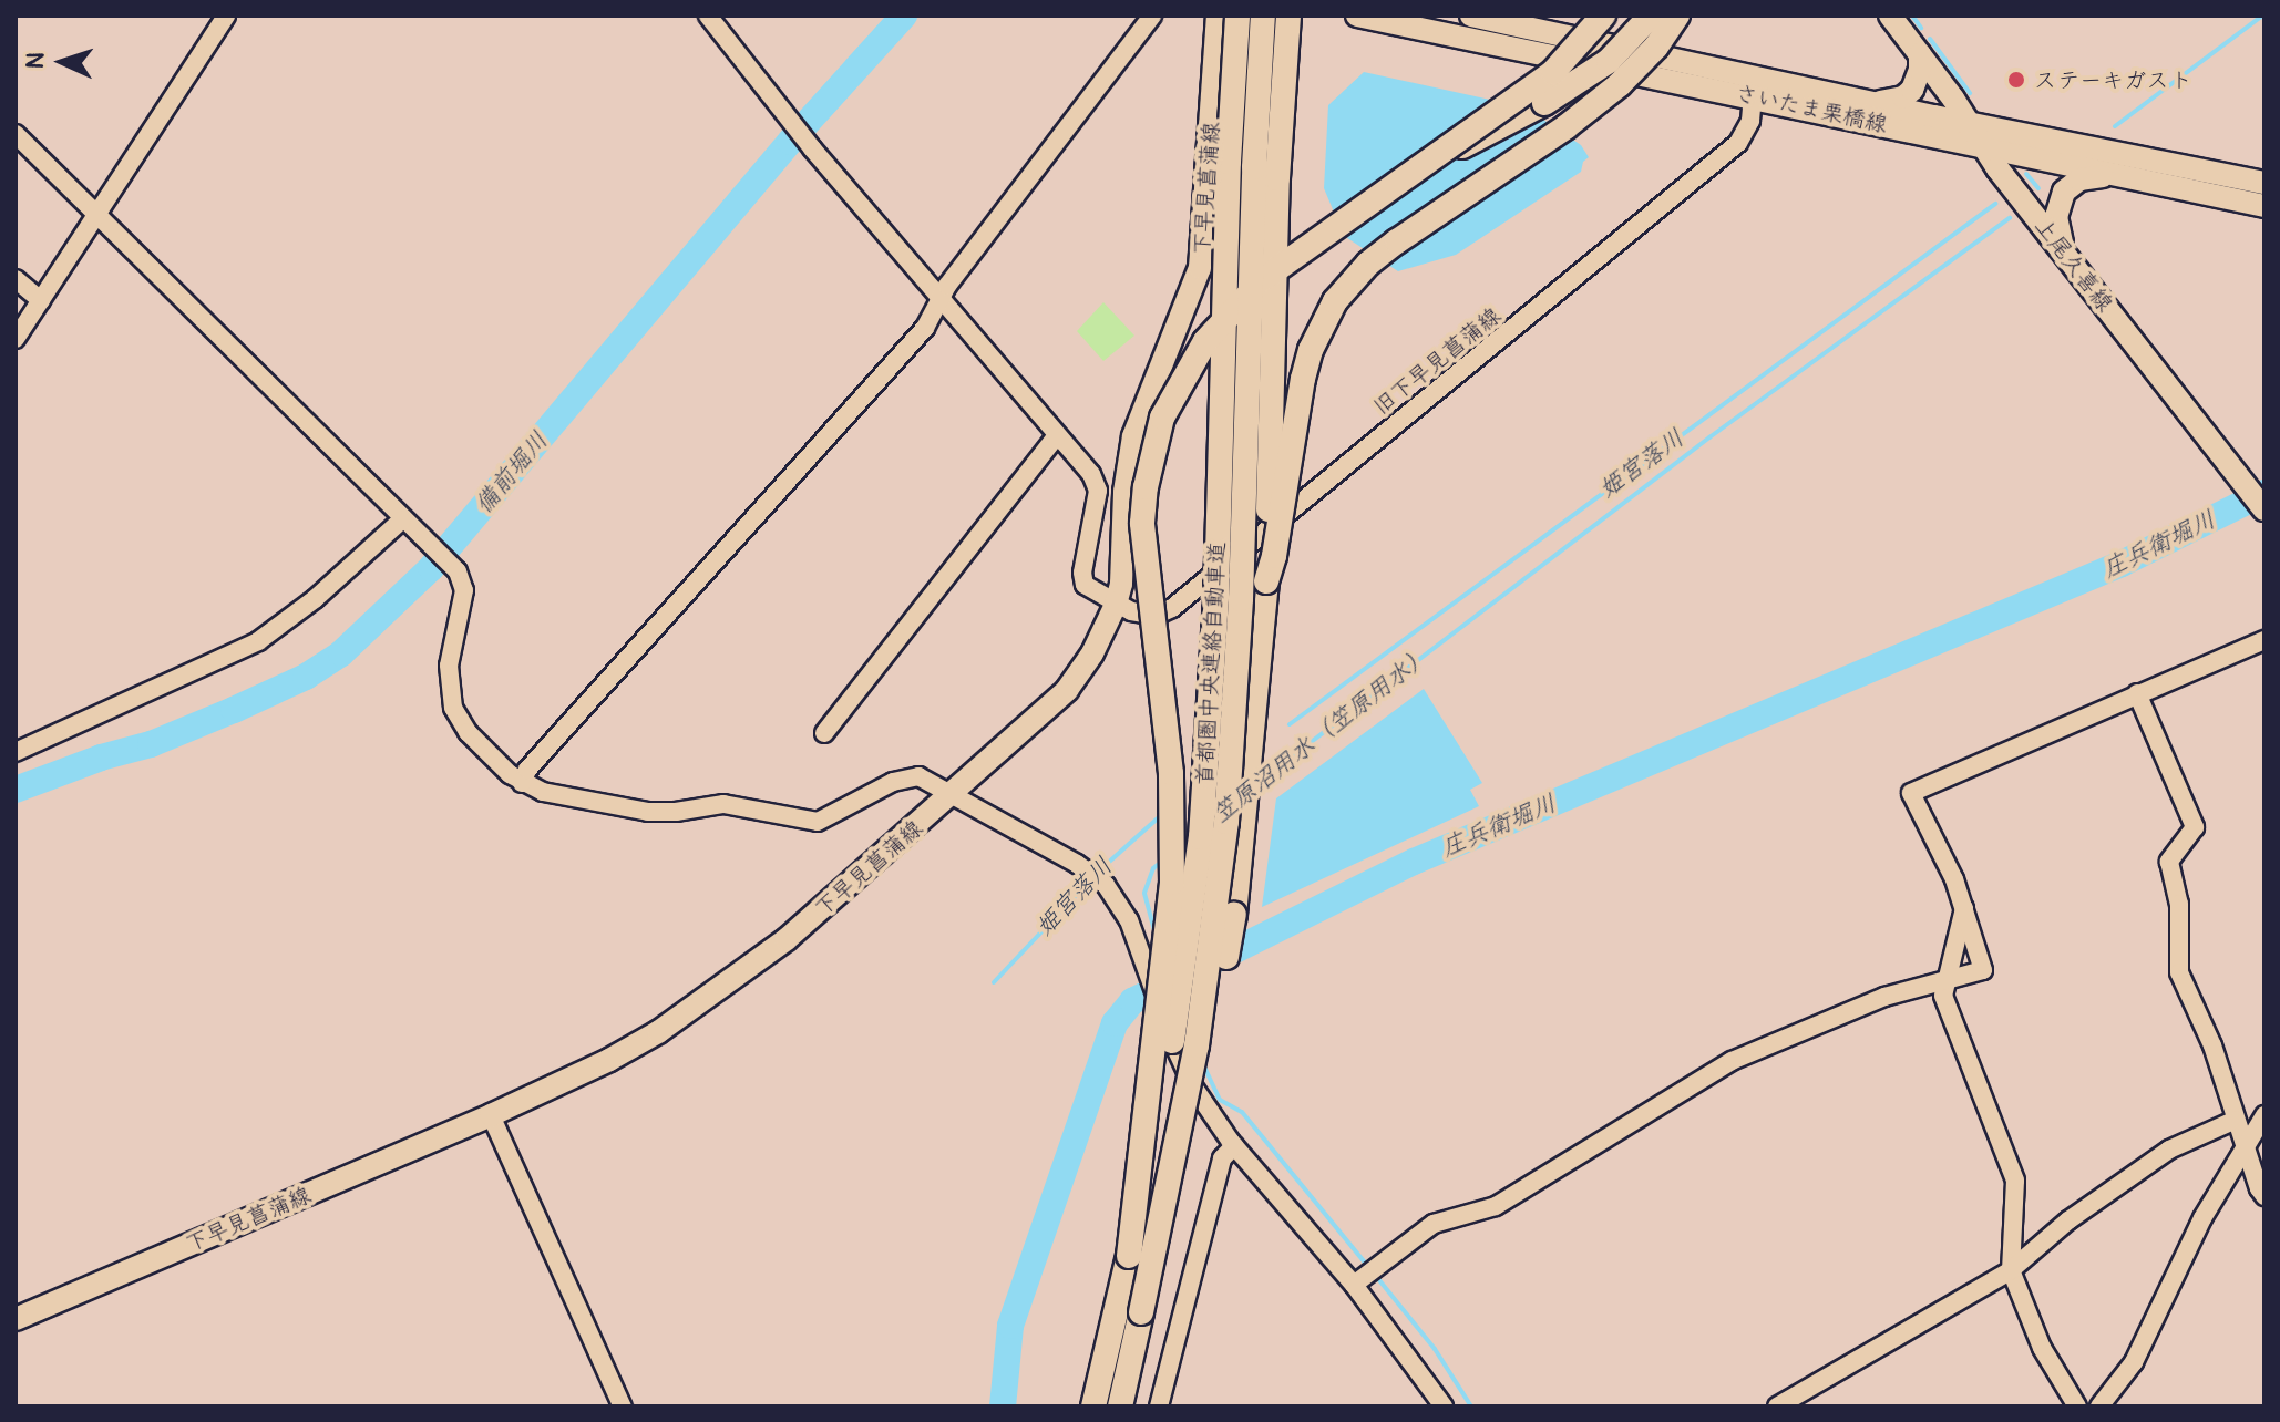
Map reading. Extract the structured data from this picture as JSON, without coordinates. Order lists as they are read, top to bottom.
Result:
{
  "streets": {
    "highway": ["首都圏中央連絡自動車道"],
    "main road": ["さいたま栗橋線", "下早見菖蒲線", "上尾久喜線"],
    "street": ["旧下早見菖蒲線"]
  },
  "crossings": [
    ["さいたま栗橋線", "上尾久喜線"],
    ["さいたま栗橋線", "旧下早見菖蒲線"],
    ["下早見菖蒲線", "旧下早見菖蒲線"]
  ],
  "water": [
    "姫宮落川",
    "備前堀川",
    "庄兵衛堀川",
    "笠原沼用水（笠原用水）"
  ],
  "places": ["ステーキガスト"],
  "north": "left"
}
